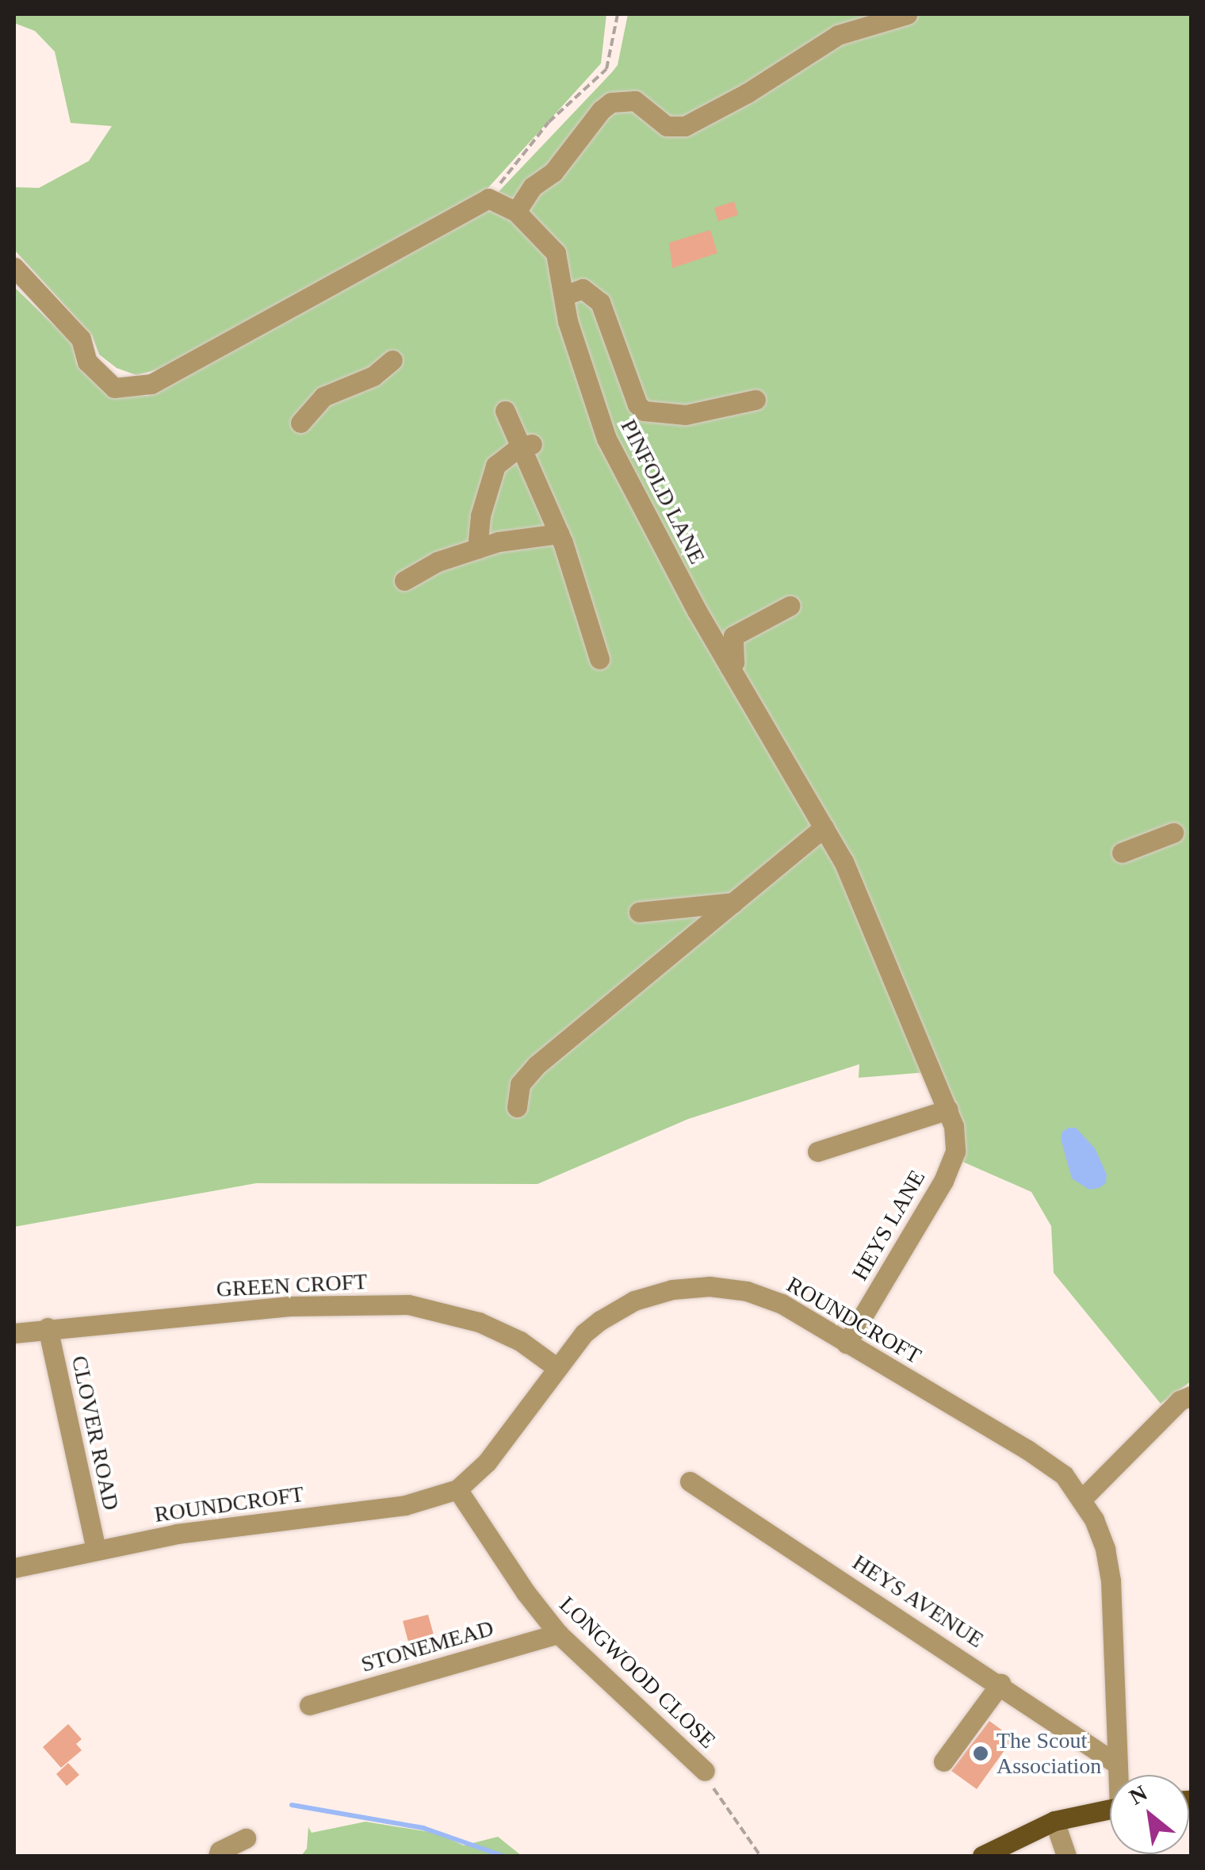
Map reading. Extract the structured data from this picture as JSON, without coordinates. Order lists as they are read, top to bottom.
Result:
{
  "streets": {
    "street": [
      "PINFOLD LANE",
      "HEYS LANE",
      "GREEN CROFT",
      "ROUNDCROFT",
      "CLOVER ROAD",
      "HEYS AVENUE",
      "STONEMEAD",
      "LONGWOOD CLOSE"
    ]
  },
  "crossings": [
    ["PINFOLD LANE", "HEYS LANE"],
    ["HEYS LANE", "ROUNDCROFT"],
    ["GREEN CROFT", "ROUNDCROFT"],
    ["GREEN CROFT", "CLOVER ROAD"],
    ["ROUNDCROFT", "CLOVER ROAD"],
    ["ROUNDCROFT", "HEYS AVENUE"],
    ["ROUNDCROFT", "LONGWOOD CLOSE"],
    ["STONEMEAD", "LONGWOOD CLOSE"]
  ],
  "places": ["The Scout Association"],
  "north": "top left"
}
